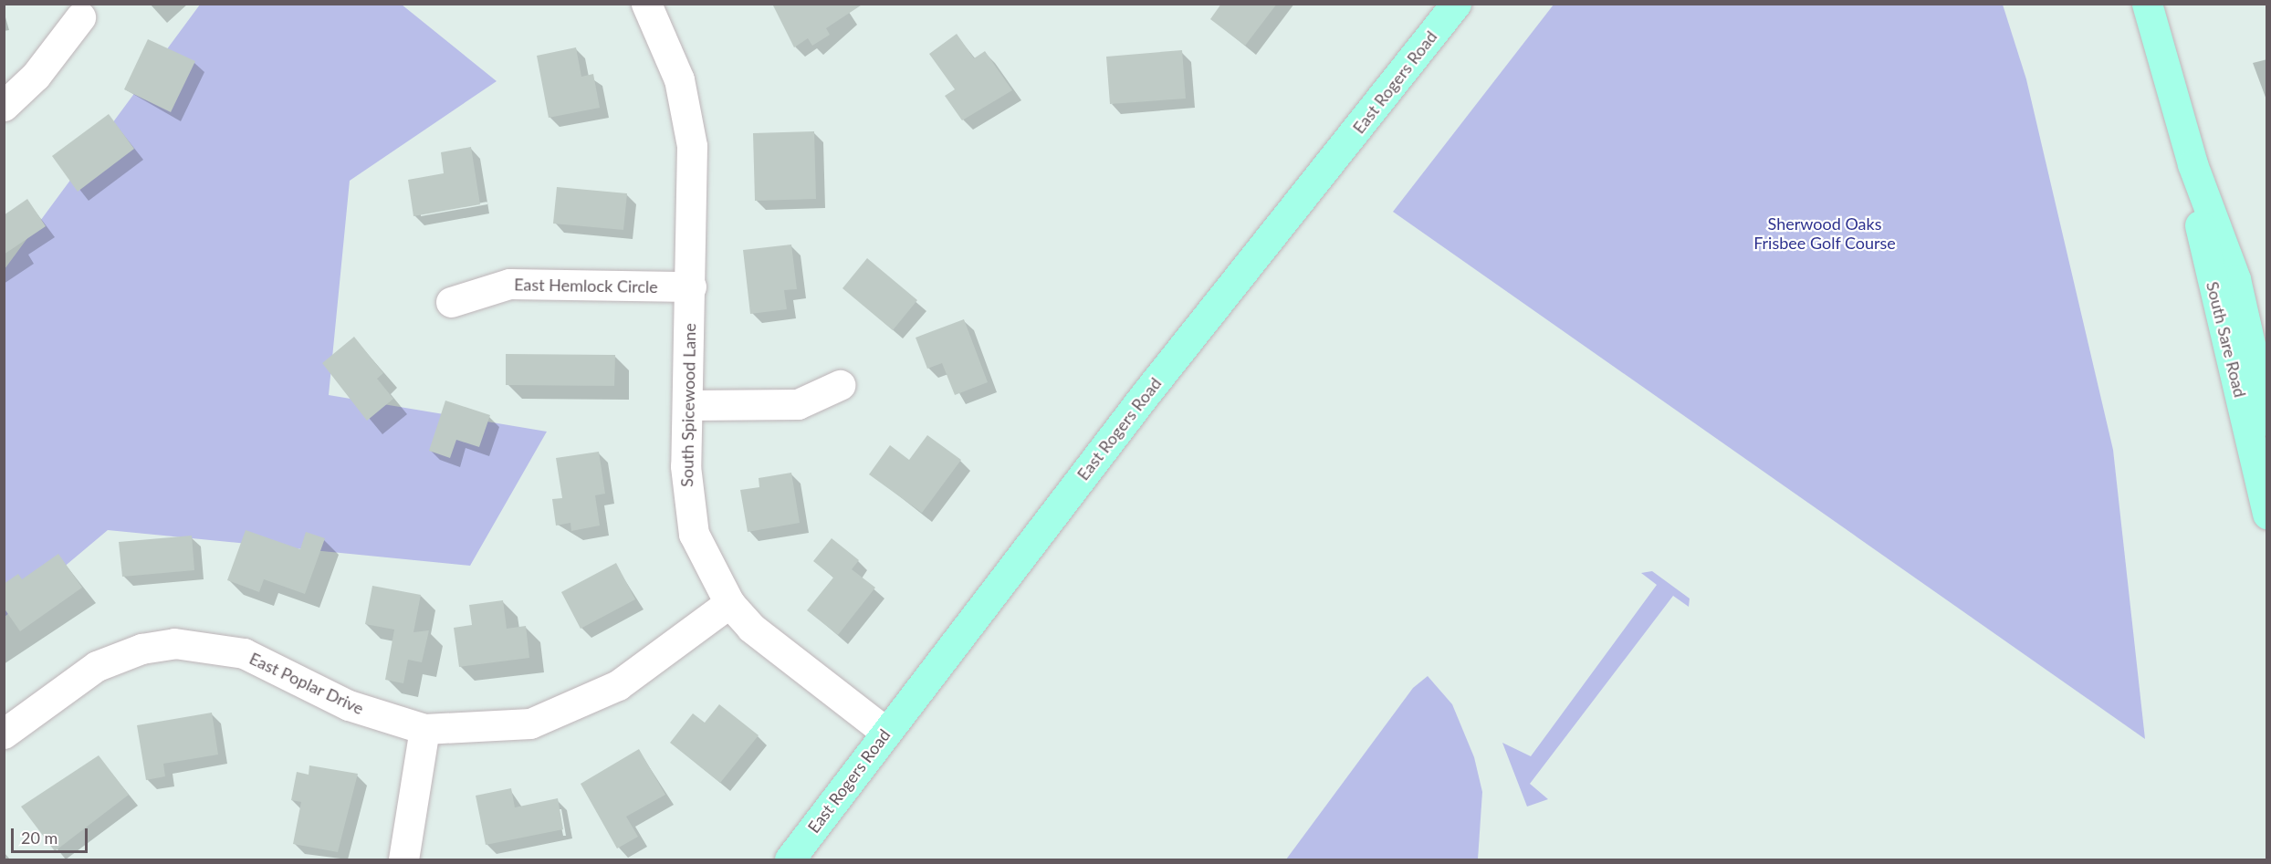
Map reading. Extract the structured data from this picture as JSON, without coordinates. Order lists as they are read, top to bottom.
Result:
{
  "streets": {
    "main road": ["East Rogers Road", "South Sare Road"],
    "street": ["East Hemlock Circle", "South Spicewood Lane", "East Poplar Drive"]
  },
  "crossings": [
    ["East Rogers Road", "South Spicewood Lane"],
    ["East Hemlock Circle", "South Spicewood Lane"],
    ["South Spicewood Lane", "East Poplar Drive"]
  ],
  "parks": ["Sherwood Oaks Frisbee Golf Course"],
  "scale_bar": "20 m"
}
